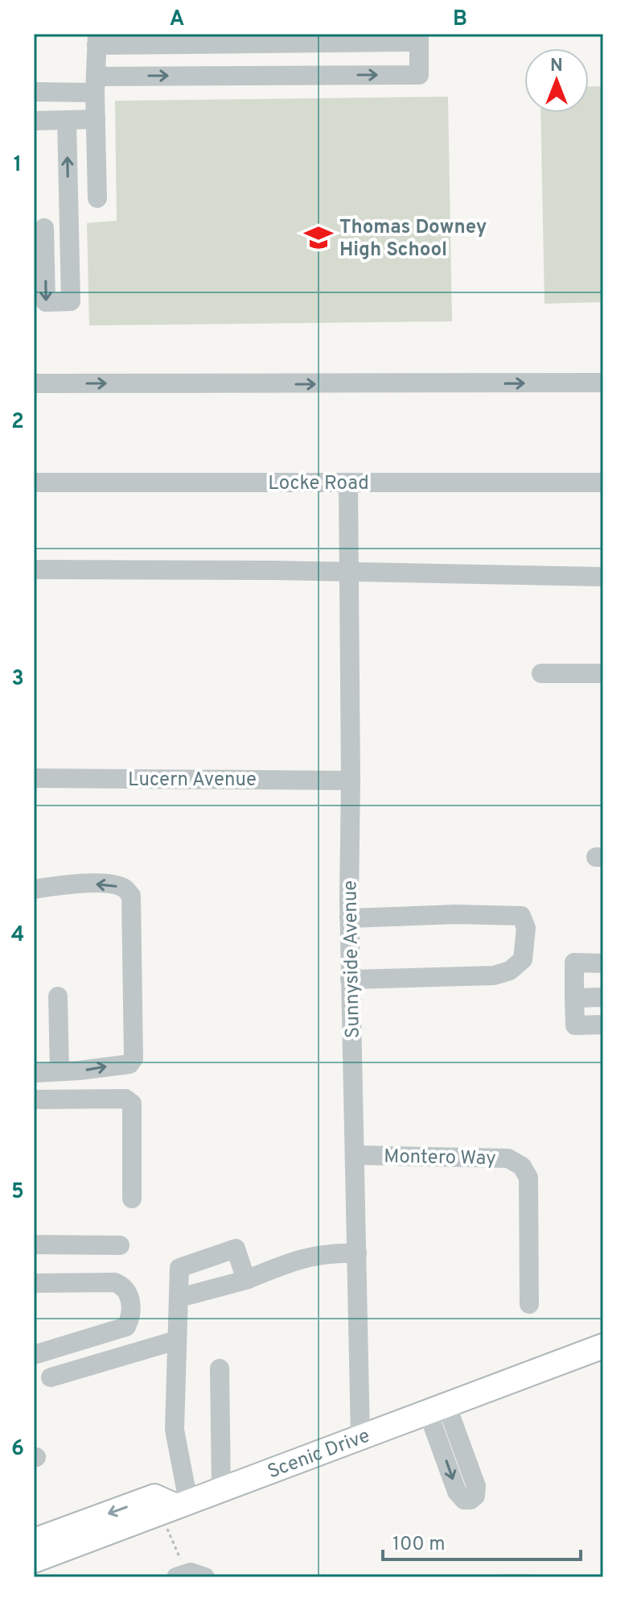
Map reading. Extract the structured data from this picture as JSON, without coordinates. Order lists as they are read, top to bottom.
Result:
{
  "streets": {
    "main road": ["Scenic Drive"],
    "street": [
      "Locke Road",
      "Lucern Avenue",
      "Sunnyside Avenue",
      "Montero Way"
    ]
  },
  "crossings": [
    ["Locke Road", "Sunnyside Avenue"],
    ["Lucern Avenue", "Sunnyside Avenue"],
    ["Sunnyside Avenue", "Montero Way"],
    ["Sunnyside Avenue", "Scenic Drive"]
  ],
  "places": {
    "school or university": ["Thomas Downey High School"]
  },
  "scale_bar": "100 m",
  "north": "top",
  "grid": {
    "columns": ["A", "B"],
    "rows": [
      "1",
      "2",
      "3",
      "4",
      "5",
      "6"
    ]
  }
}
